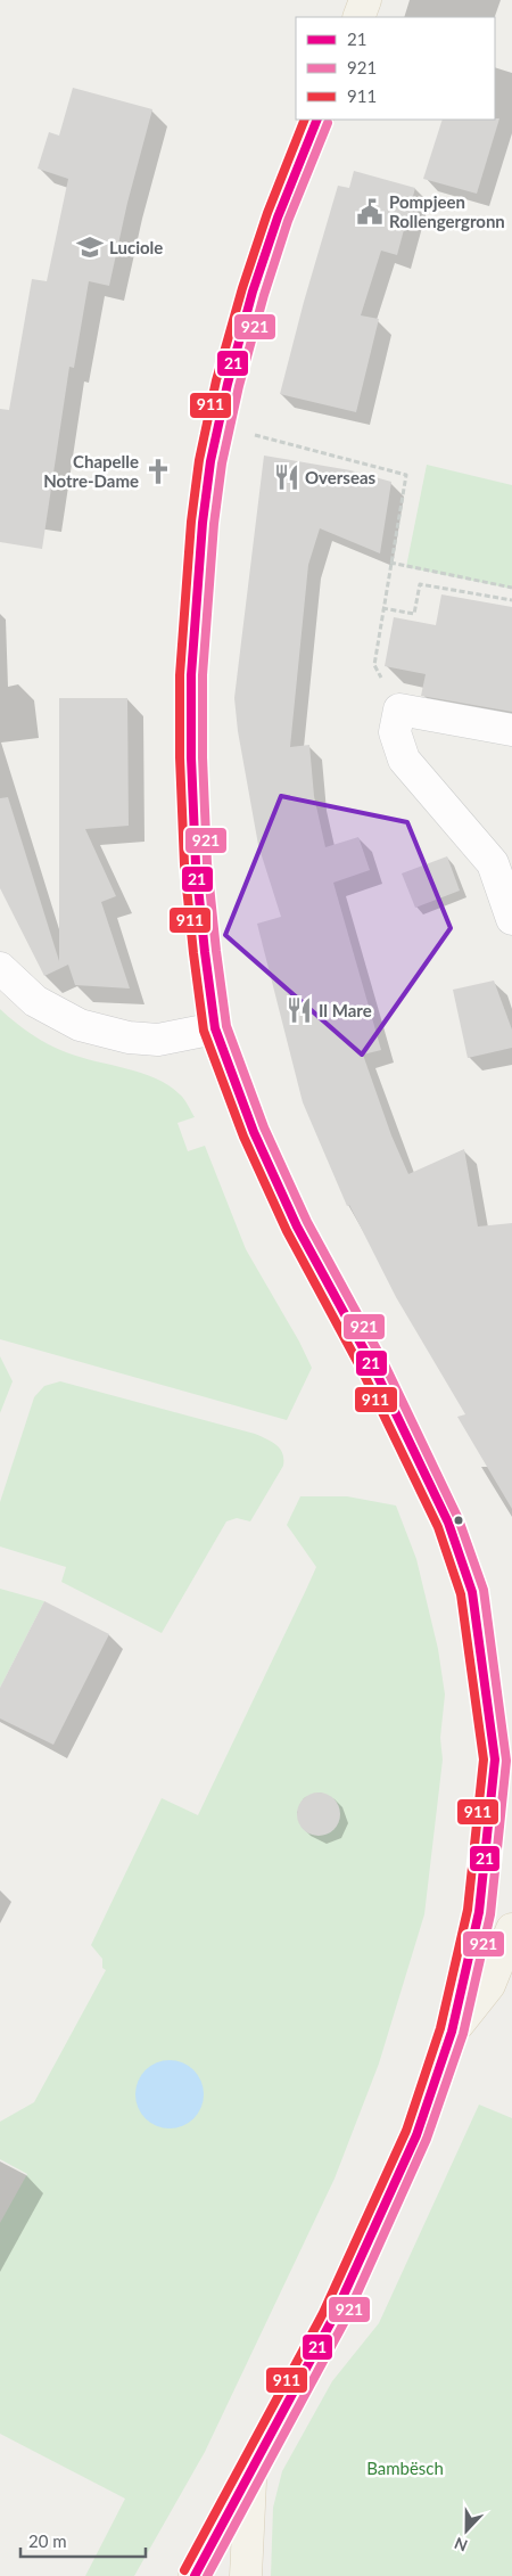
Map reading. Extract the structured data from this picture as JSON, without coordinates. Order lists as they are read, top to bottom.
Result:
{
  "parks": ["Bambësch"],
  "places": {
    "public building": ["Pompjeen Rollengergronn"],
    "school or university": ["Luciole"],
    "church": ["Chapelle Notre-Dame"],
    "restaurant": ["Overseas", "Il Mare"]
  },
  "lines": ["transit line 21", "transit line 911", "transit line 921"],
  "legend": ["21", "921", "911"],
  "scale_bar": "20 m",
  "north": "bottom"
}
